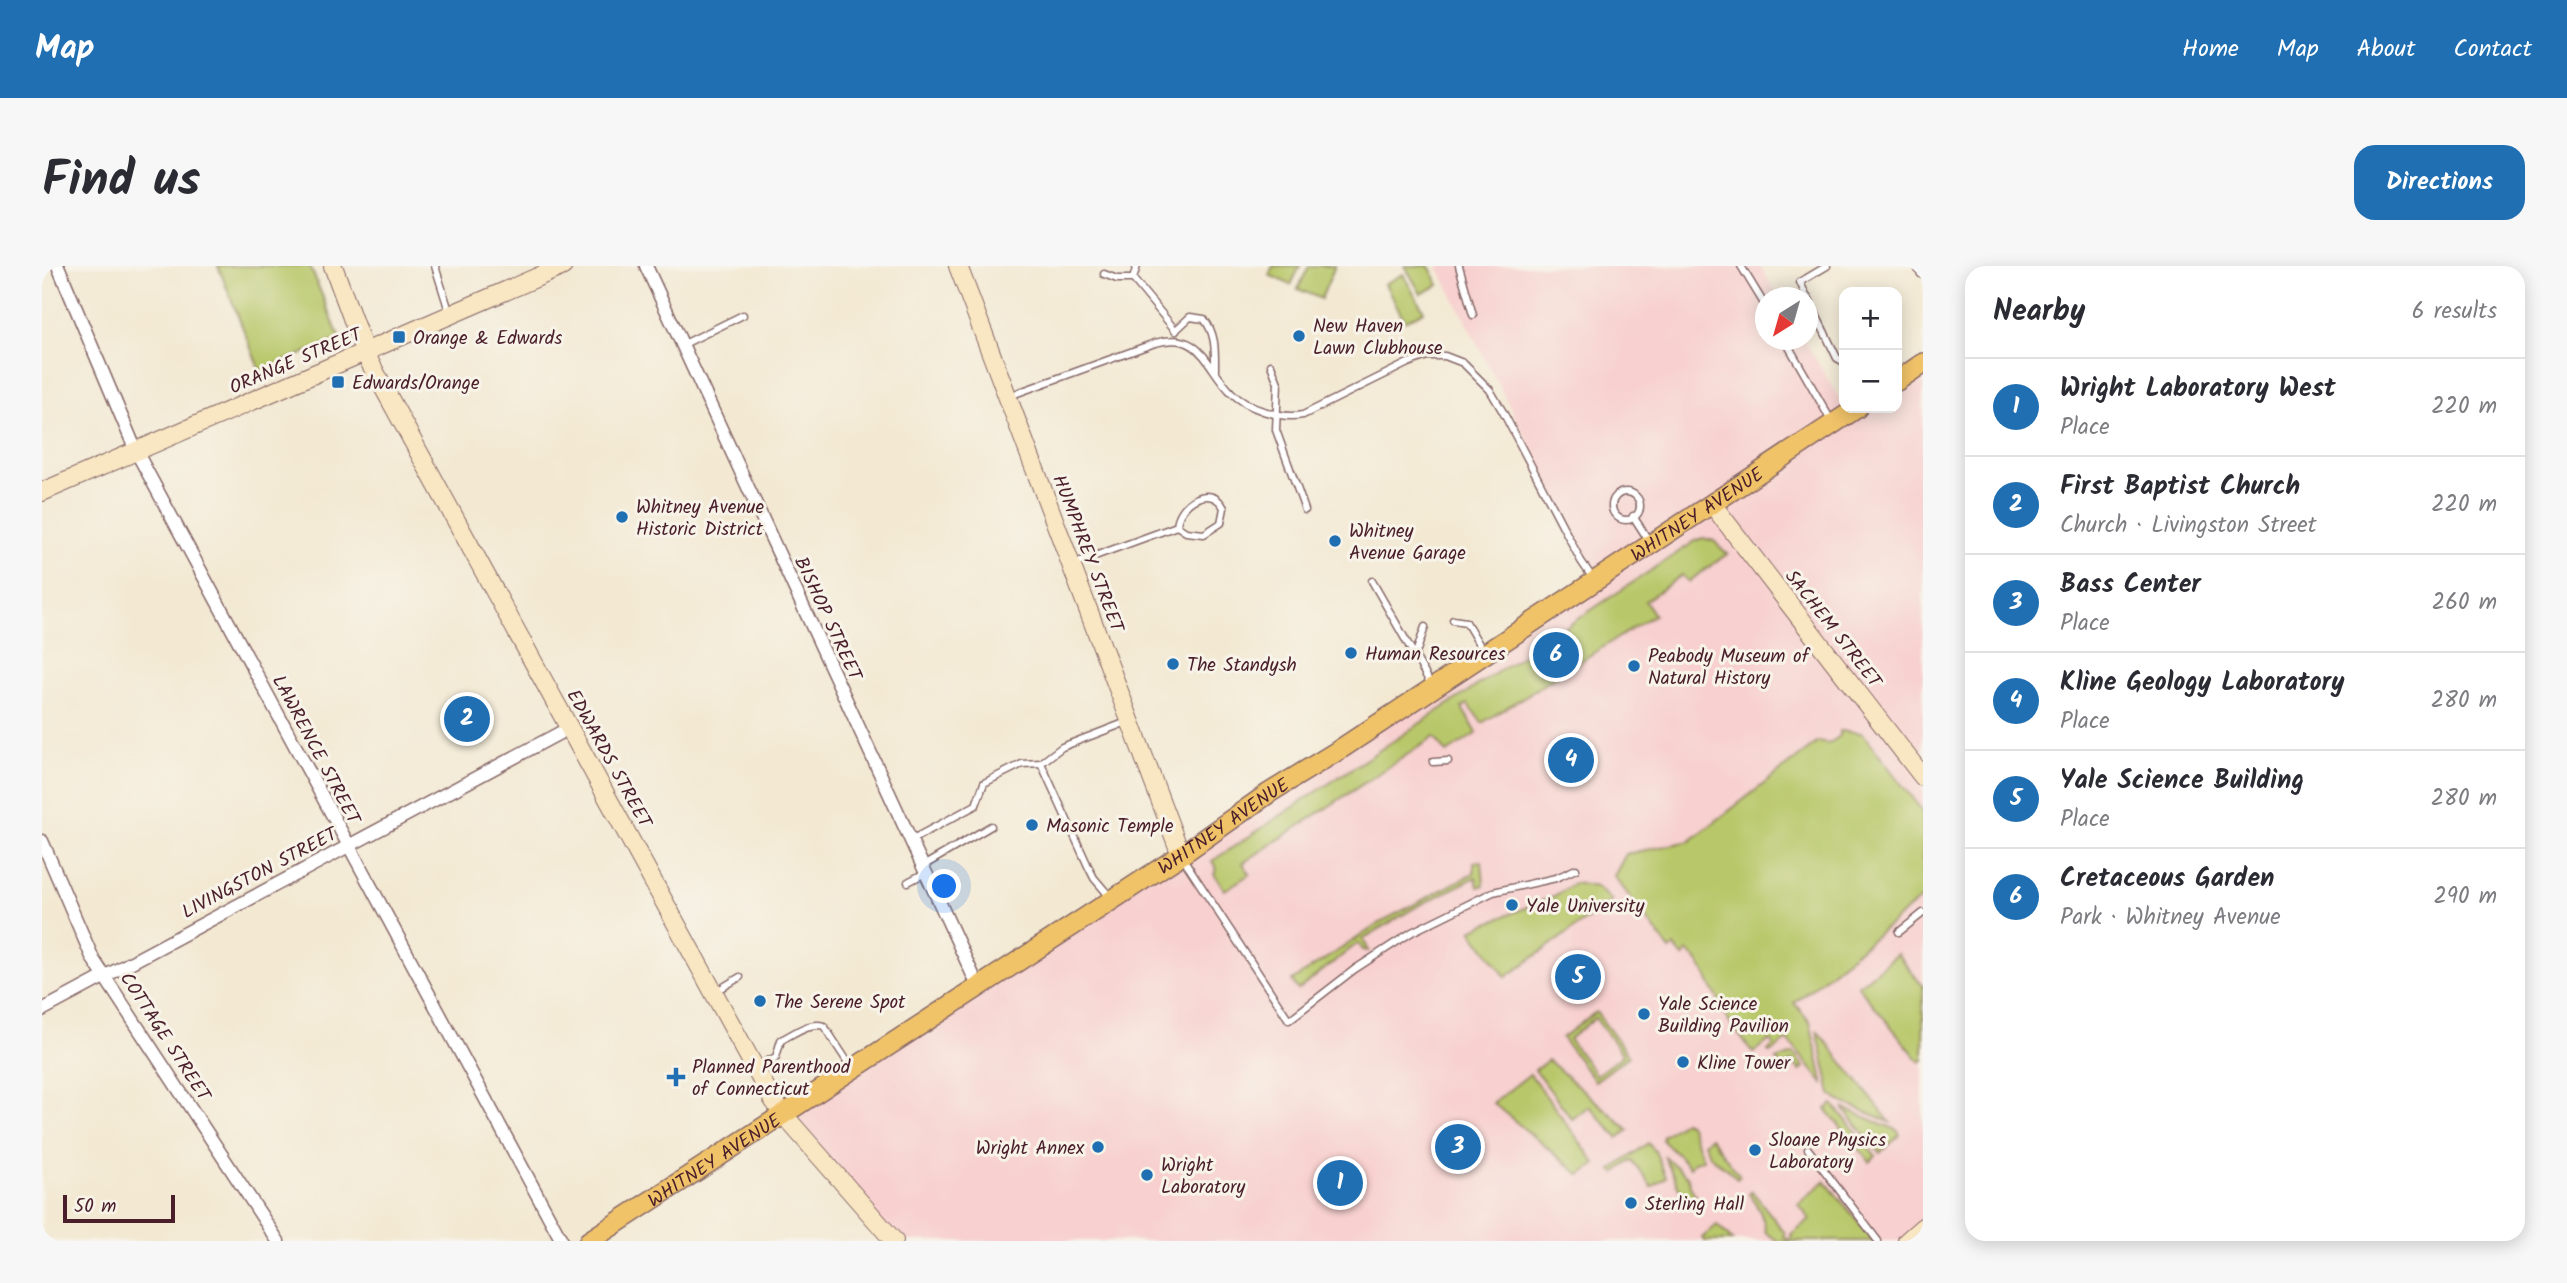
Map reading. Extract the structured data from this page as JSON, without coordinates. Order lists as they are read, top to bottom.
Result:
{
  "streets": {
    "main road": ["WHITNEY AVENUE"],
    "street": [
      "ORANGE STREET",
      "HUMPHREY STREET",
      "BISHOP STREET",
      "SACHEM STREET",
      "LAWRENCE STREET",
      "EDWARDS STREET",
      "LIVINGSTON STREET",
      "COTTAGE STREET"
    ]
  },
  "crossings": [
    ["ORANGE STREET", "LAWRENCE STREET"],
    ["ORANGE STREET", "EDWARDS STREET"],
    ["WHITNEY AVENUE", "HUMPHREY STREET"],
    ["WHITNEY AVENUE", "BISHOP STREET"],
    ["WHITNEY AVENUE", "SACHEM STREET"],
    ["WHITNEY AVENUE", "EDWARDS STREET"],
    ["LAWRENCE STREET", "LIVINGSTON STREET"],
    ["EDWARDS STREET", "LIVINGSTON STREET"],
    ["LIVINGSTON STREET", "COTTAGE STREET"]
  ],
  "places": {
    "other": [
      "New Haven Lawn Clubhouse",
      "Whitney Avenue Historic District",
      "Whitney Avenue Garage",
      "Human Resources",
      "The Standysh",
      "Peabody Museum of Natural History",
      "Masonic Temple",
      "Yale University",
      "The Serene Spot",
      "Yale Science Building Pavilion",
      "Kline Tower",
      "Wright Annex",
      "Sloane Physics Laboratory",
      "Wright Laboratory",
      "Sterling Hall"
    ],
    "transit": ["Orange & Edwards", "Edwards/Orange"],
    "health": ["Planned Parenthood of Connecticut"]
  },
  "scale_bar": "50 m",
  "north": "bottom left",
  "page": {
    "header": "Map",
    "nav": [
      "Home",
      "Map",
      "About",
      "Contact"
    ],
    "title": "Find us",
    "buttons": "Directions",
    "heading": ["Nearby", "6 results"],
    "map_buttons": ["+", "−"],
    "list": [
      {
        "mark": "1",
        "name": "Wright Laboratory West",
        "note": "Place",
        "value": "220 m"
      },
      {
        "mark": "2",
        "name": "First Baptist Church",
        "note": "Church · Livingston Street",
        "value": "220 m"
      },
      {
        "mark": "3",
        "name": "Bass Center",
        "note": "Place",
        "value": "260 m"
      },
      {
        "mark": "4",
        "name": "Kline Geology Laboratory",
        "note": "Place",
        "value": "280 m"
      },
      {
        "mark": "5",
        "name": "Yale Science Building",
        "note": "Place",
        "value": "280 m"
      },
      {
        "mark": "6",
        "name": "Cretaceous Garden",
        "note": "Park · Whitney Avenue",
        "value": "290 m"
      }
    ],
    "pins": [
      "6",
      "2",
      "4",
      "5",
      "3",
      "1"
    ],
    "scale": "50 m"
  }
}
